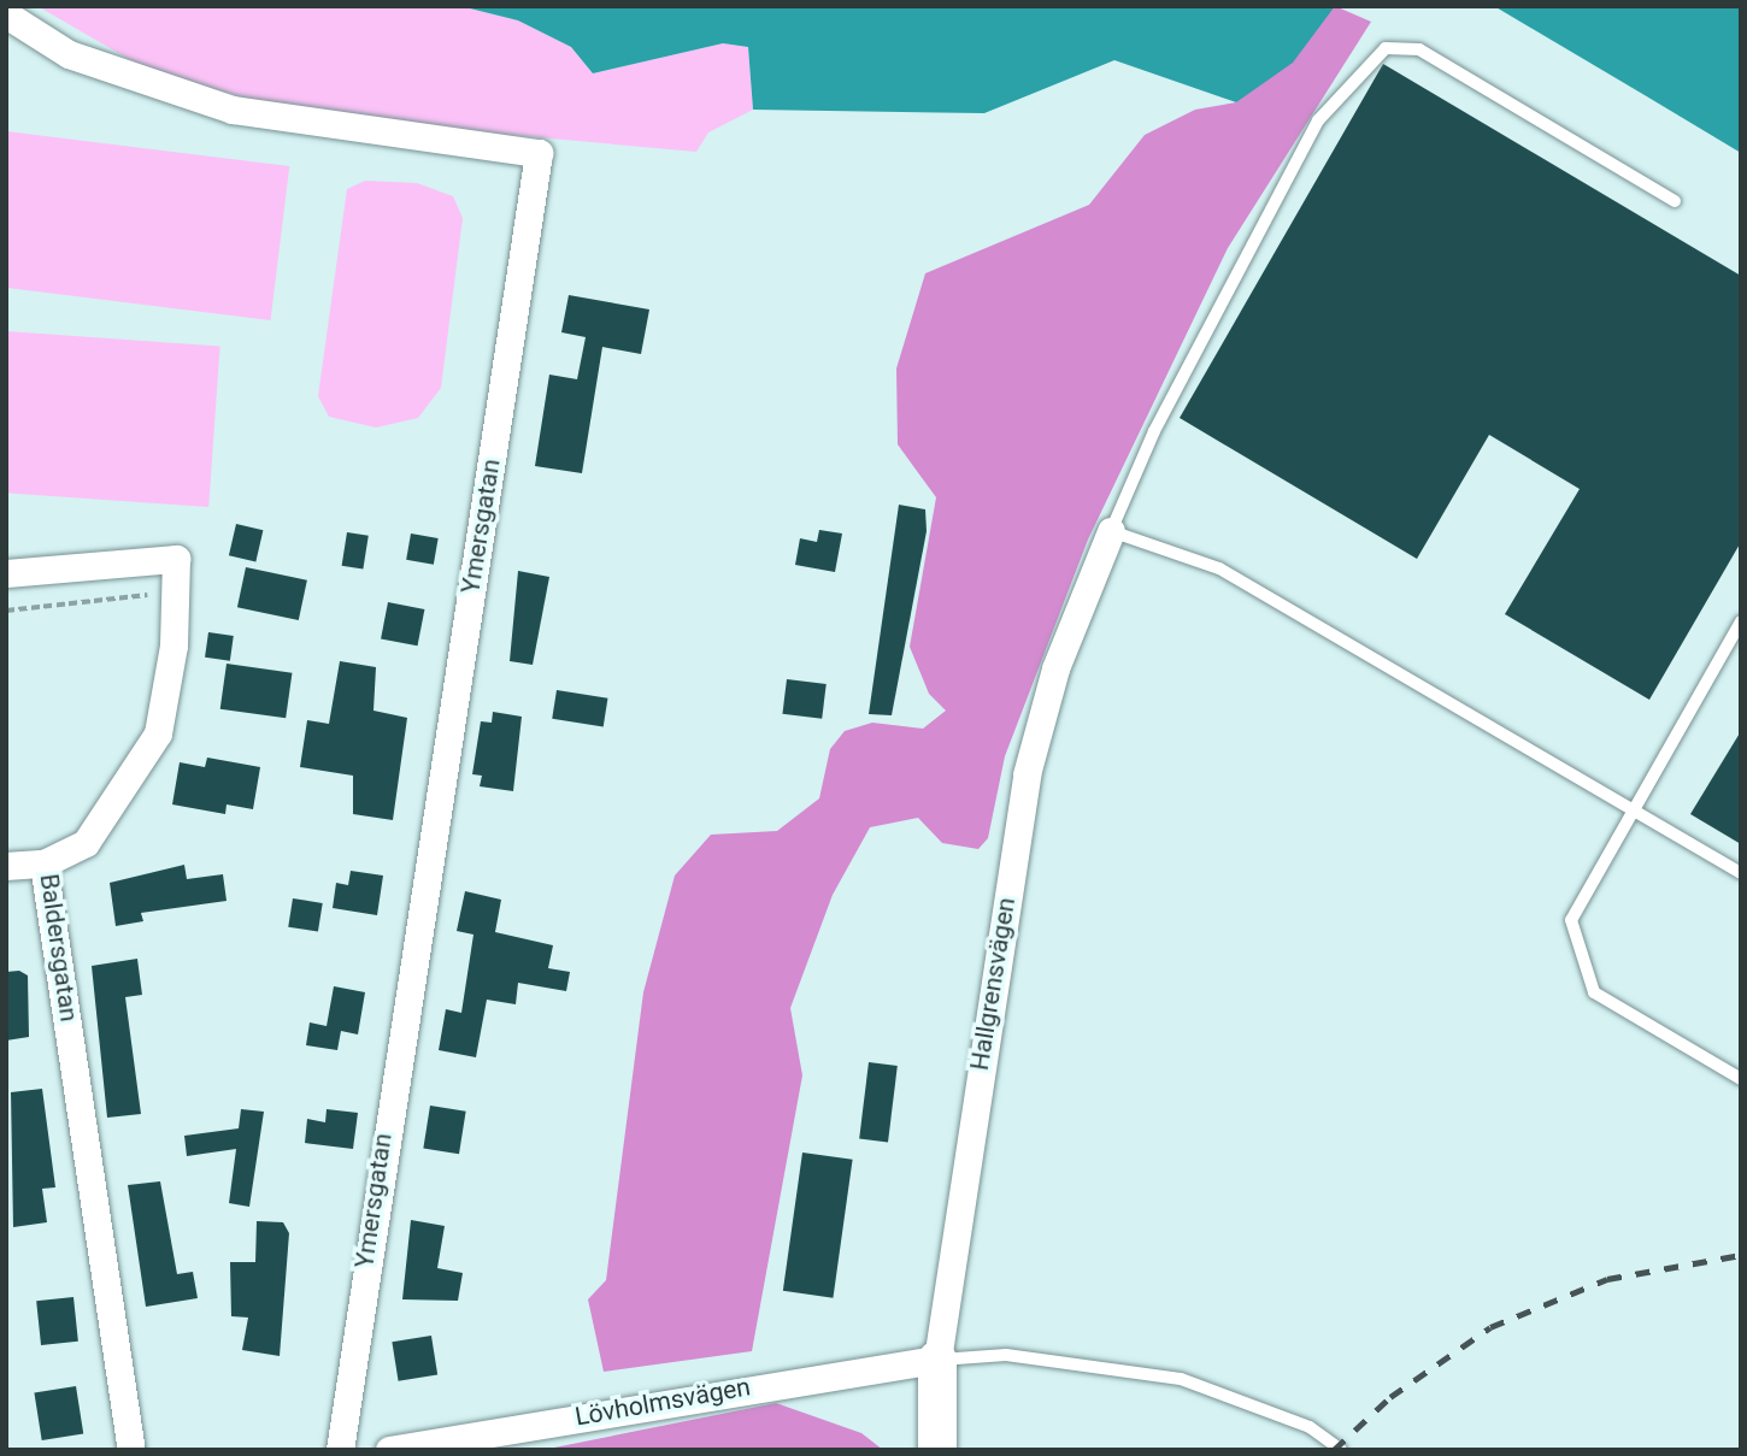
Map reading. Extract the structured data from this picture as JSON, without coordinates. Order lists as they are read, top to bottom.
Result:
{
  "streets": {
    "street": [
      "Ymersgatan",
      "Baldersgatan",
      "Hallgrensvägen",
      "Lövholmsvägen"
    ]
  },
  "crossings": [
    ["Hallgrensvägen", "Lövholmsvägen"]
  ]
}
